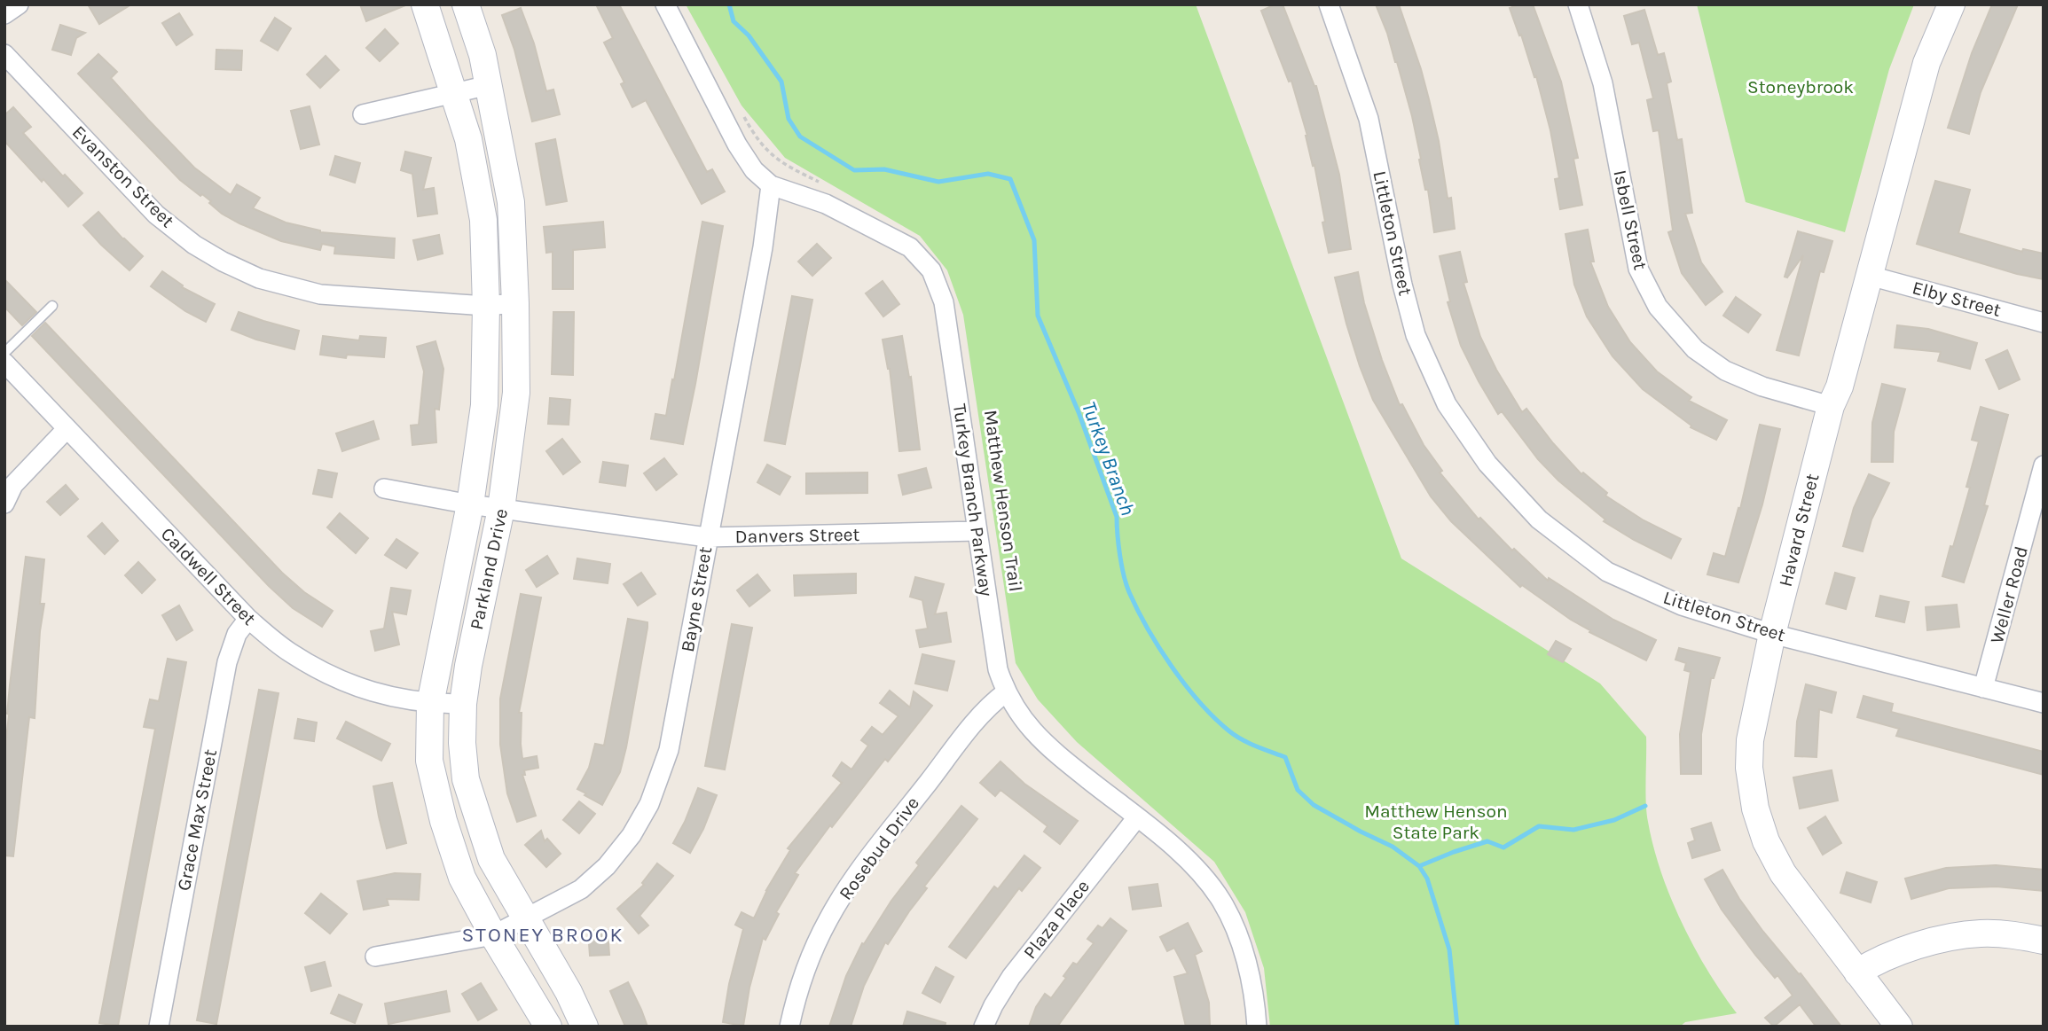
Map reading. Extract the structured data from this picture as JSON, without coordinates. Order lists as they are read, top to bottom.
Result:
{
  "streets": {
    "street": [
      "Evanston Street",
      "Isbell Street",
      "Littleton Street",
      "Elby Street",
      "Turkey Branch Parkway",
      "Havard Street",
      "Danvers Street",
      "Parkland Drive",
      "Caldwell Street",
      "Weller Road",
      "Bayne Street",
      "Grace Max Street",
      "Rosebud Drive",
      "Plaza Place"
    ]
  },
  "crossings": [
    ["Evanston Street", "Parkland Drive"],
    ["Isbell Street", "Havard Street"],
    ["Littleton Street", "Havard Street"],
    ["Littleton Street", "Weller Road"],
    ["Elby Street", "Havard Street"],
    ["Turkey Branch Parkway", "Danvers Street"],
    ["Turkey Branch Parkway", "Bayne Street"],
    ["Turkey Branch Parkway", "Rosebud Drive"],
    ["Turkey Branch Parkway", "Plaza Place"],
    ["Danvers Street", "Parkland Drive"],
    ["Danvers Street", "Bayne Street"],
    ["Parkland Drive", "Caldwell Street"],
    ["Parkland Drive", "Bayne Street"],
    ["Caldwell Street", "Grace Max Street"]
  ],
  "districts": ["STONEY BROOK"],
  "water": ["Turkey Branch"],
  "parks": ["Stoneybrook", "Matthew Henson State Park"]
}
